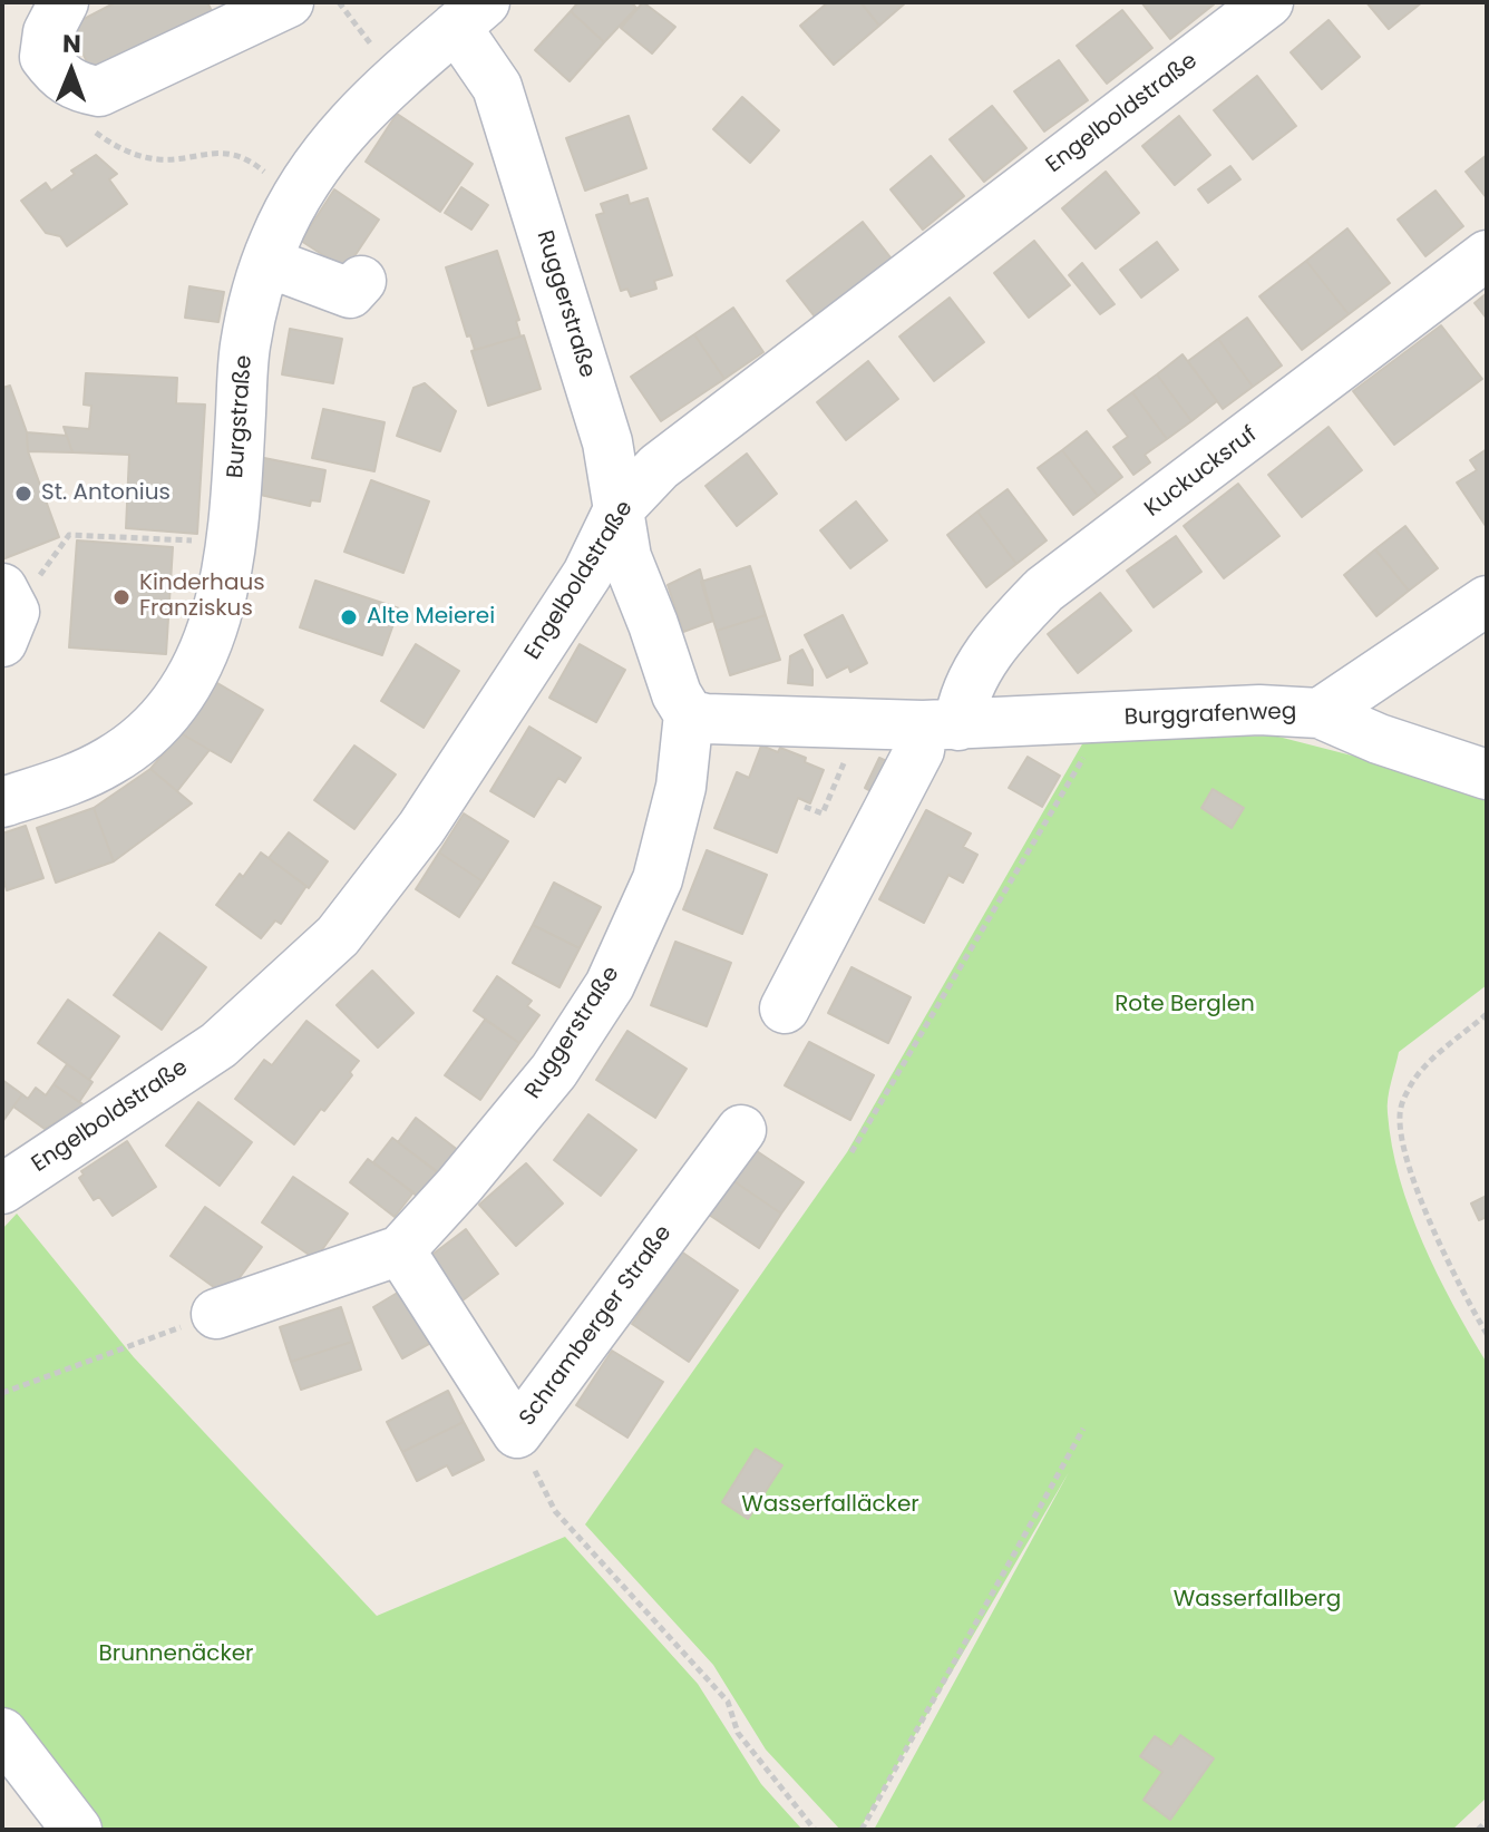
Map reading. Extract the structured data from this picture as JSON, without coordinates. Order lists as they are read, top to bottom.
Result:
{
  "streets": {
    "street": [
      "Engelboldstraße",
      "Ruggerstraße",
      "Burgstraße",
      "Kuckucksruf",
      "Burggrafenweg",
      "Schramberger Straße"
    ]
  },
  "crossings": [
    ["Engelboldstraße", "Ruggerstraße"],
    ["Ruggerstraße", "Burgstraße"],
    ["Ruggerstraße", "Burggrafenweg"],
    ["Ruggerstraße", "Schramberger Straße"],
    ["Kuckucksruf", "Burggrafenweg"]
  ],
  "parks": [
    "Rote Berglen",
    "Wasserfalläcker",
    "Wasserfallberg",
    "Brunnenäcker"
  ],
  "places": ["St. Antonius", "Kinderhaus Franziskus", "Alte Meierei"],
  "north": "top"
}
